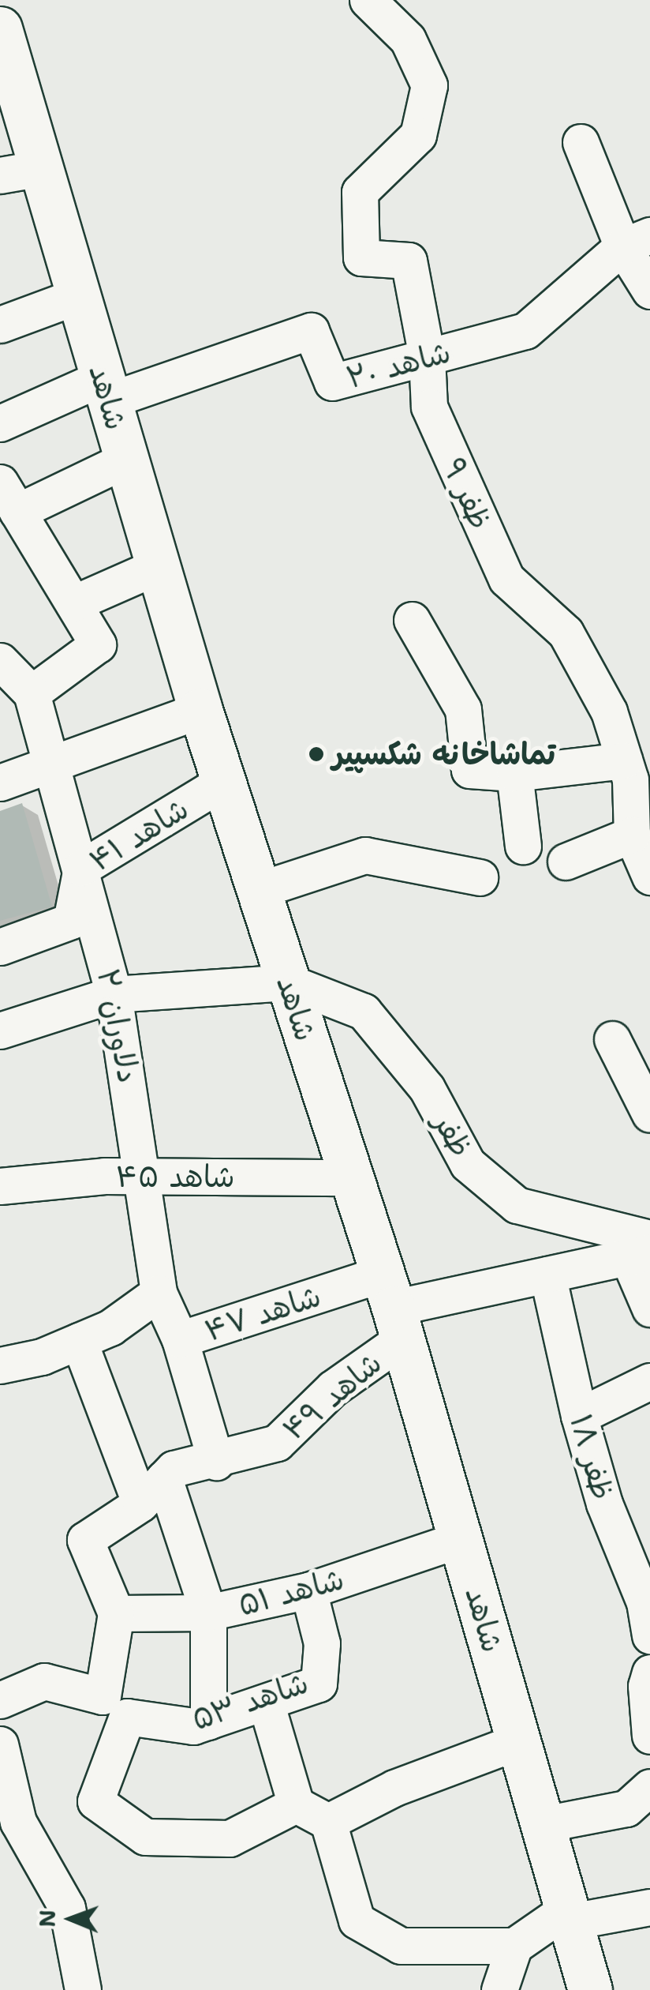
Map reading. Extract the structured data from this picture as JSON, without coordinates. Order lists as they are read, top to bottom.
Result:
{
  "streets": {
    "main road": ["شاهد"],
    "street": [
      "شاهد ۲۰",
      "ظفر ۹",
      "شاهد ۴۱",
      "دلاوران ۲",
      "ظفر",
      "شاهد ۴۵",
      "شاهد ۴۷",
      "شاهد ۴۹",
      "ظفر ۱۸",
      "شاهد ۵۱",
      "شاهد ۵۳"
    ]
  },
  "crossings": [
    ["شاهد ۲۰", "شاهد"],
    ["شاهد ۲۰", "ظفر ۹"],
    ["شاهد", "شاهد ۴۱"],
    ["شاهد", "ظفر"],
    ["شاهد", "شاهد ۴۵"],
    ["شاهد", "شاهد ۴۷"],
    ["شاهد", "شاهد ۴۹"],
    ["شاهد", "شاهد ۵۱"],
    ["شاهد ۴۱", "دلاوران ۲"],
    ["دلاوران ۲", "شاهد ۴۵"],
    ["دلاوران ۲", "شاهد ۴۷"],
    ["شاهد ۴۷", "شاهد ۴۹"],
    ["شاهد ۴۹", "شاهد ۵۱"],
    ["شاهد ۵۱", "شاهد ۵۳"]
  ],
  "places": ["تماشاخانه شکسپیر"],
  "north": "left"
}
